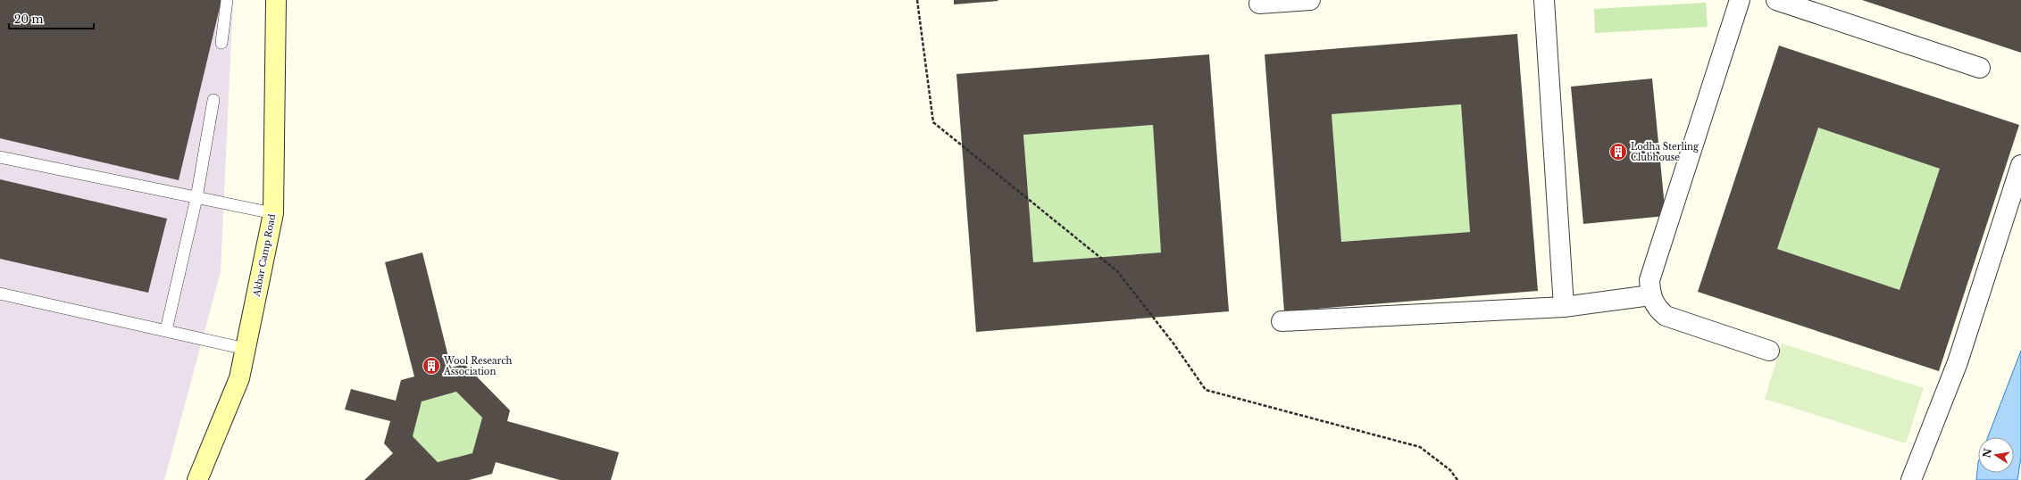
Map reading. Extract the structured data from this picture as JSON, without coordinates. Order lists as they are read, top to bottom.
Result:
{
  "streets": {
    "street": ["Akbar Camp Road"]
  },
  "places": {
    "building": ["Lodha Sterling Clubhouse", "Wool Research Association"]
  },
  "scale_bar": "20 m",
  "north": "left"
}
